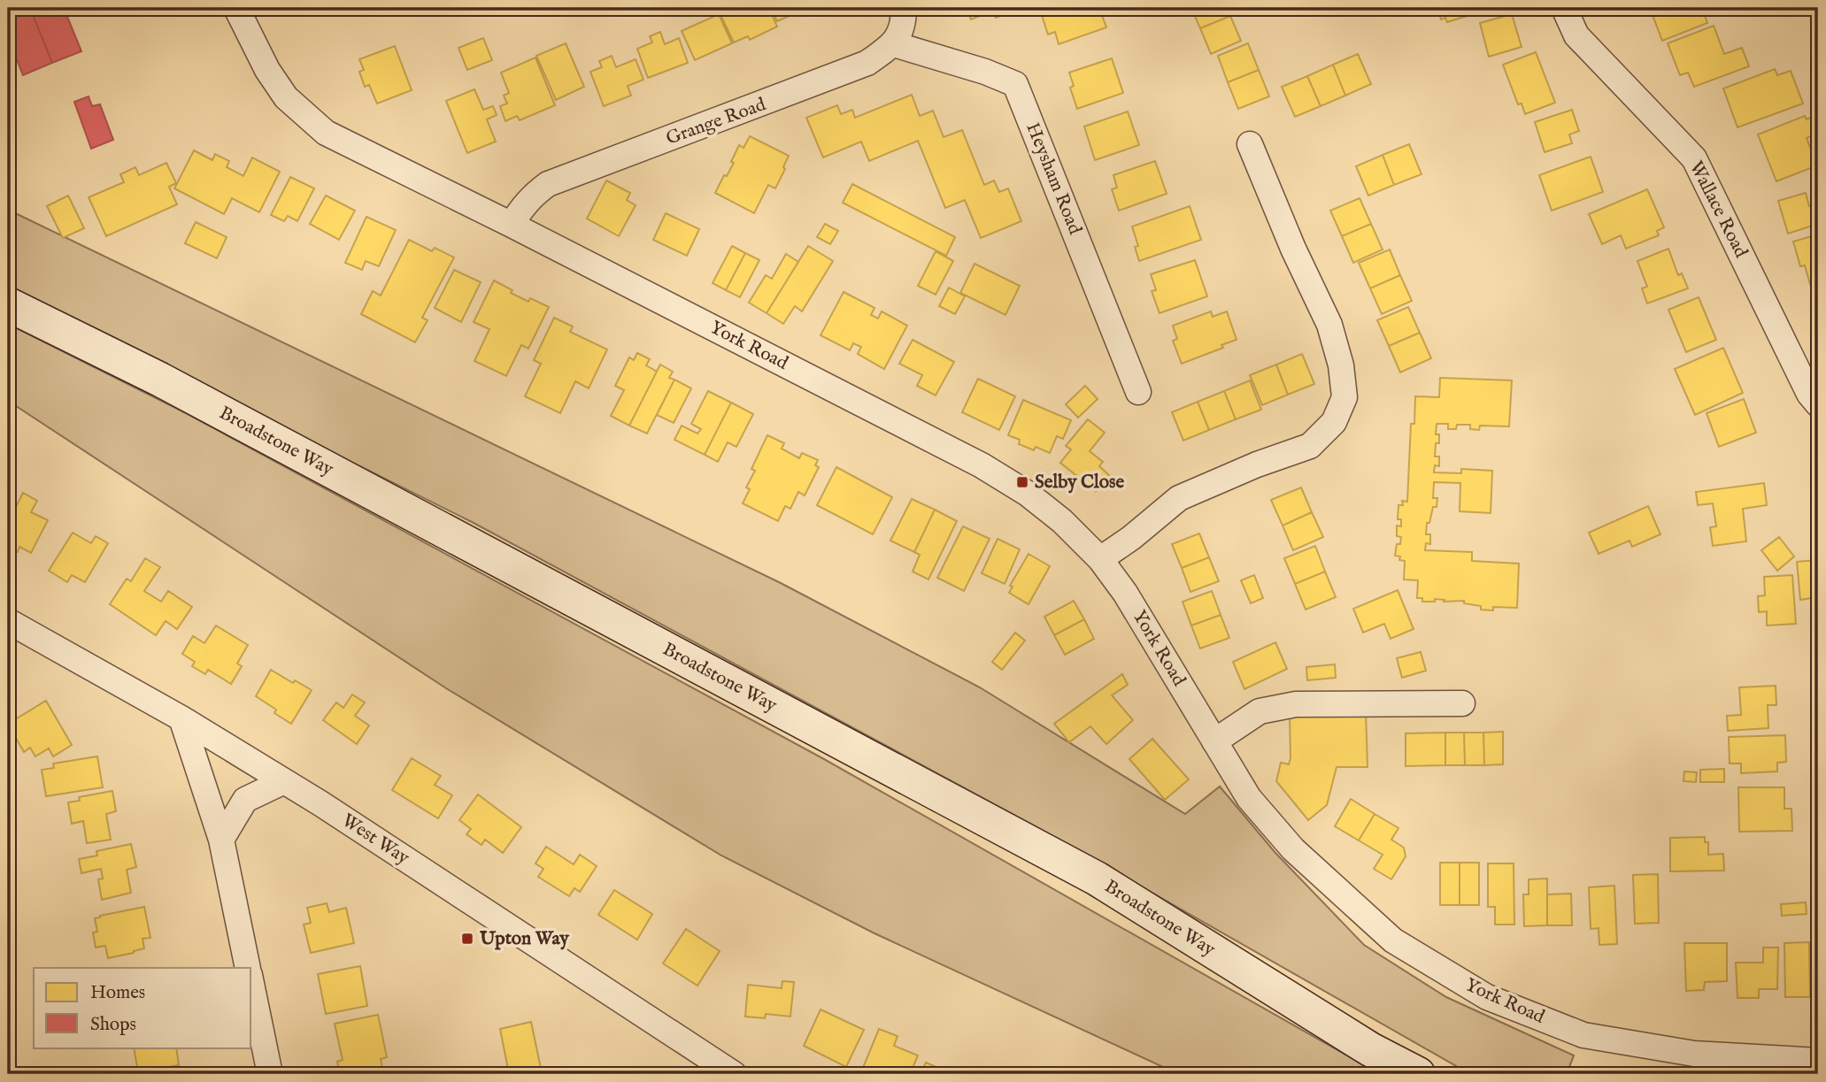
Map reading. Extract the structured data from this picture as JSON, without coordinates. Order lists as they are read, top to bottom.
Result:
{
  "streets": {
    "street": [
      "Grange Road",
      "Heysham Road",
      "Wallace Road",
      "York Road",
      "Broadstone Way",
      "West Way"
    ]
  },
  "crossings": [
    ["Grange Road", "Heysham Road"],
    ["Grange Road", "York Road"]
  ],
  "places": {
    "transit": ["Selby Close", "Upton Way"]
  },
  "legend": ["Homes", "Shops"]
}
